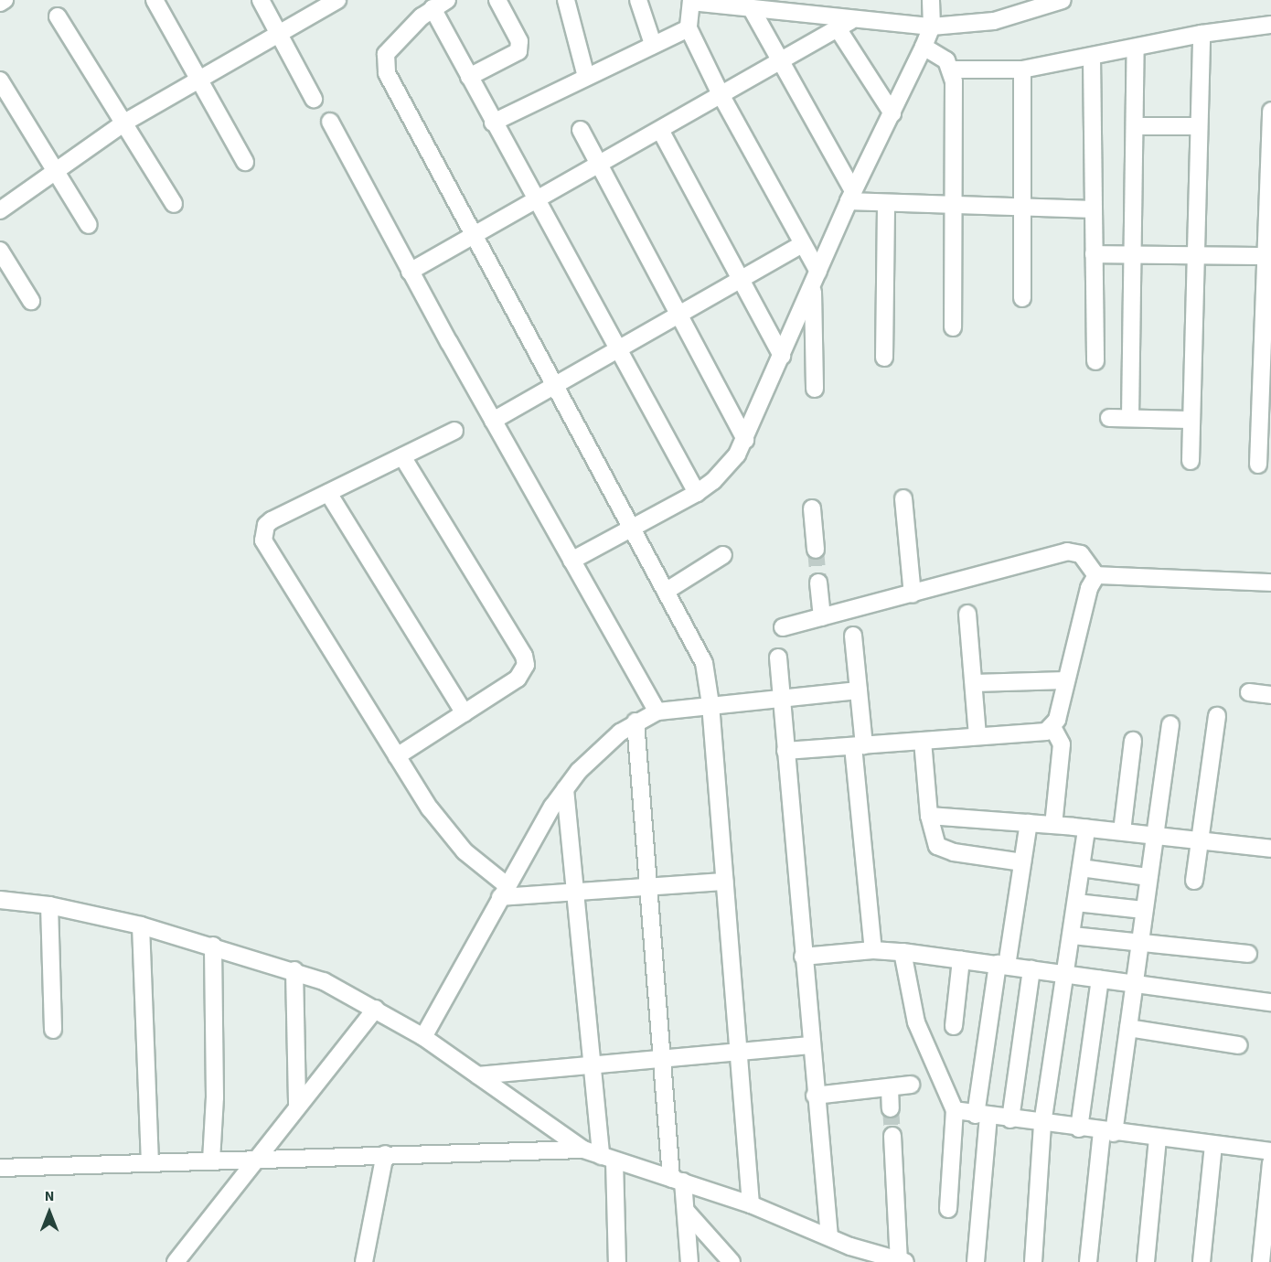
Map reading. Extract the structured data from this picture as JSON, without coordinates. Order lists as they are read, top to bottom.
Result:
{
  "north": "top"
}
